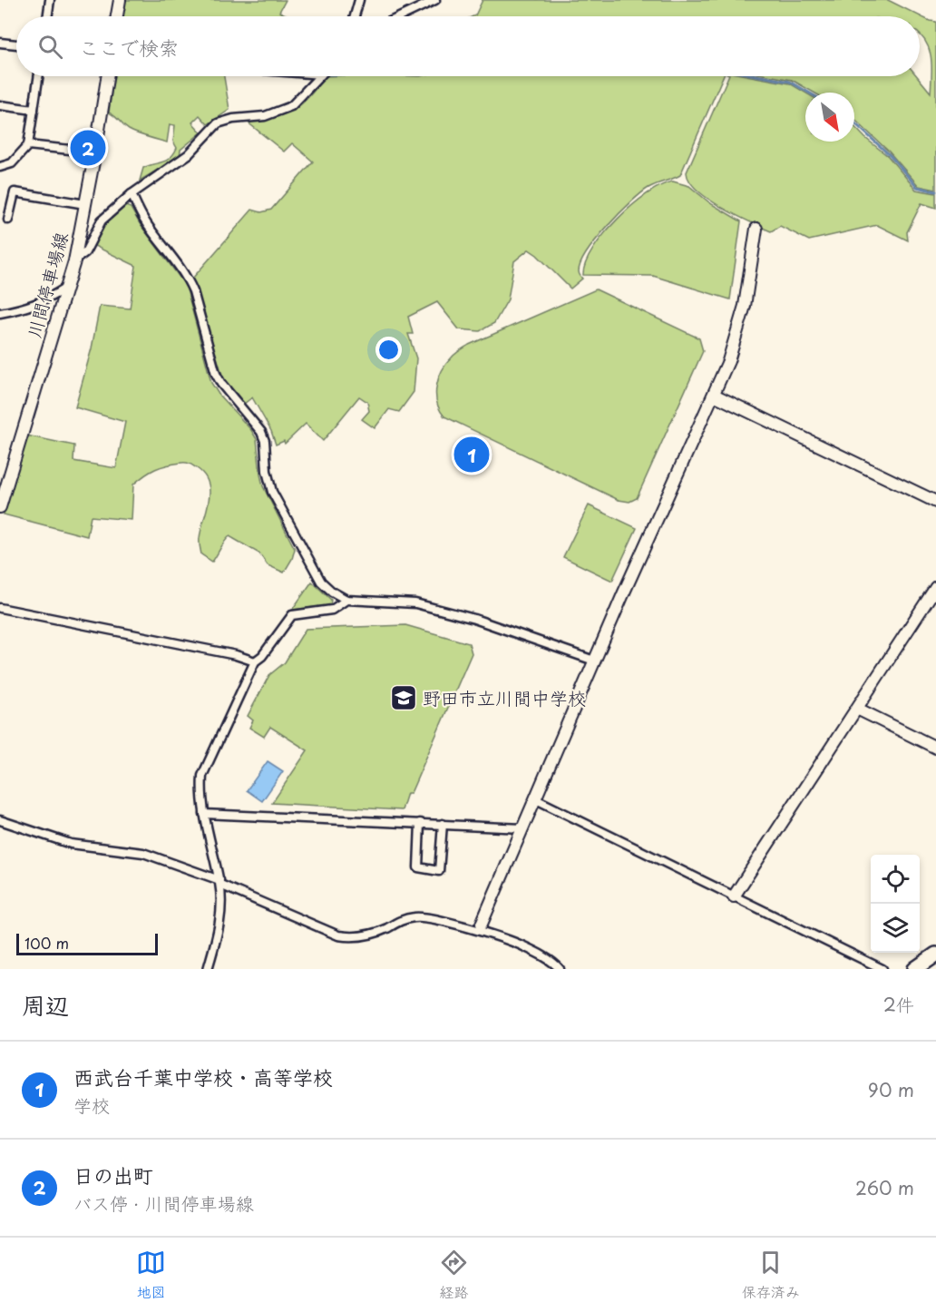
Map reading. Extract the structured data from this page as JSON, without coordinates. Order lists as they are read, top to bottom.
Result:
{
  "streets": {
    "street": ["川間停車場線"]
  },
  "places": {
    "school or university": ["野田市立川間中学校"]
  },
  "scale_bar": "100 m",
  "north": "bottom right",
  "page": {
    "search": "ここで検索",
    "pins": ["2", "1"],
    "scale": "100 m",
    "heading": ["周辺", "2件"],
    "list": [
      {
        "mark": "1",
        "name": "西武台千葉中学校・高等学校",
        "note": "学校",
        "value": "90 m"
      },
      {
        "mark": "2",
        "name": "日の出町",
        "note": "バス停 · 川間停車場線",
        "value": "260 m"
      }
    ],
    "nav": ["地図", "経路", "保存済み"]
  }
}
